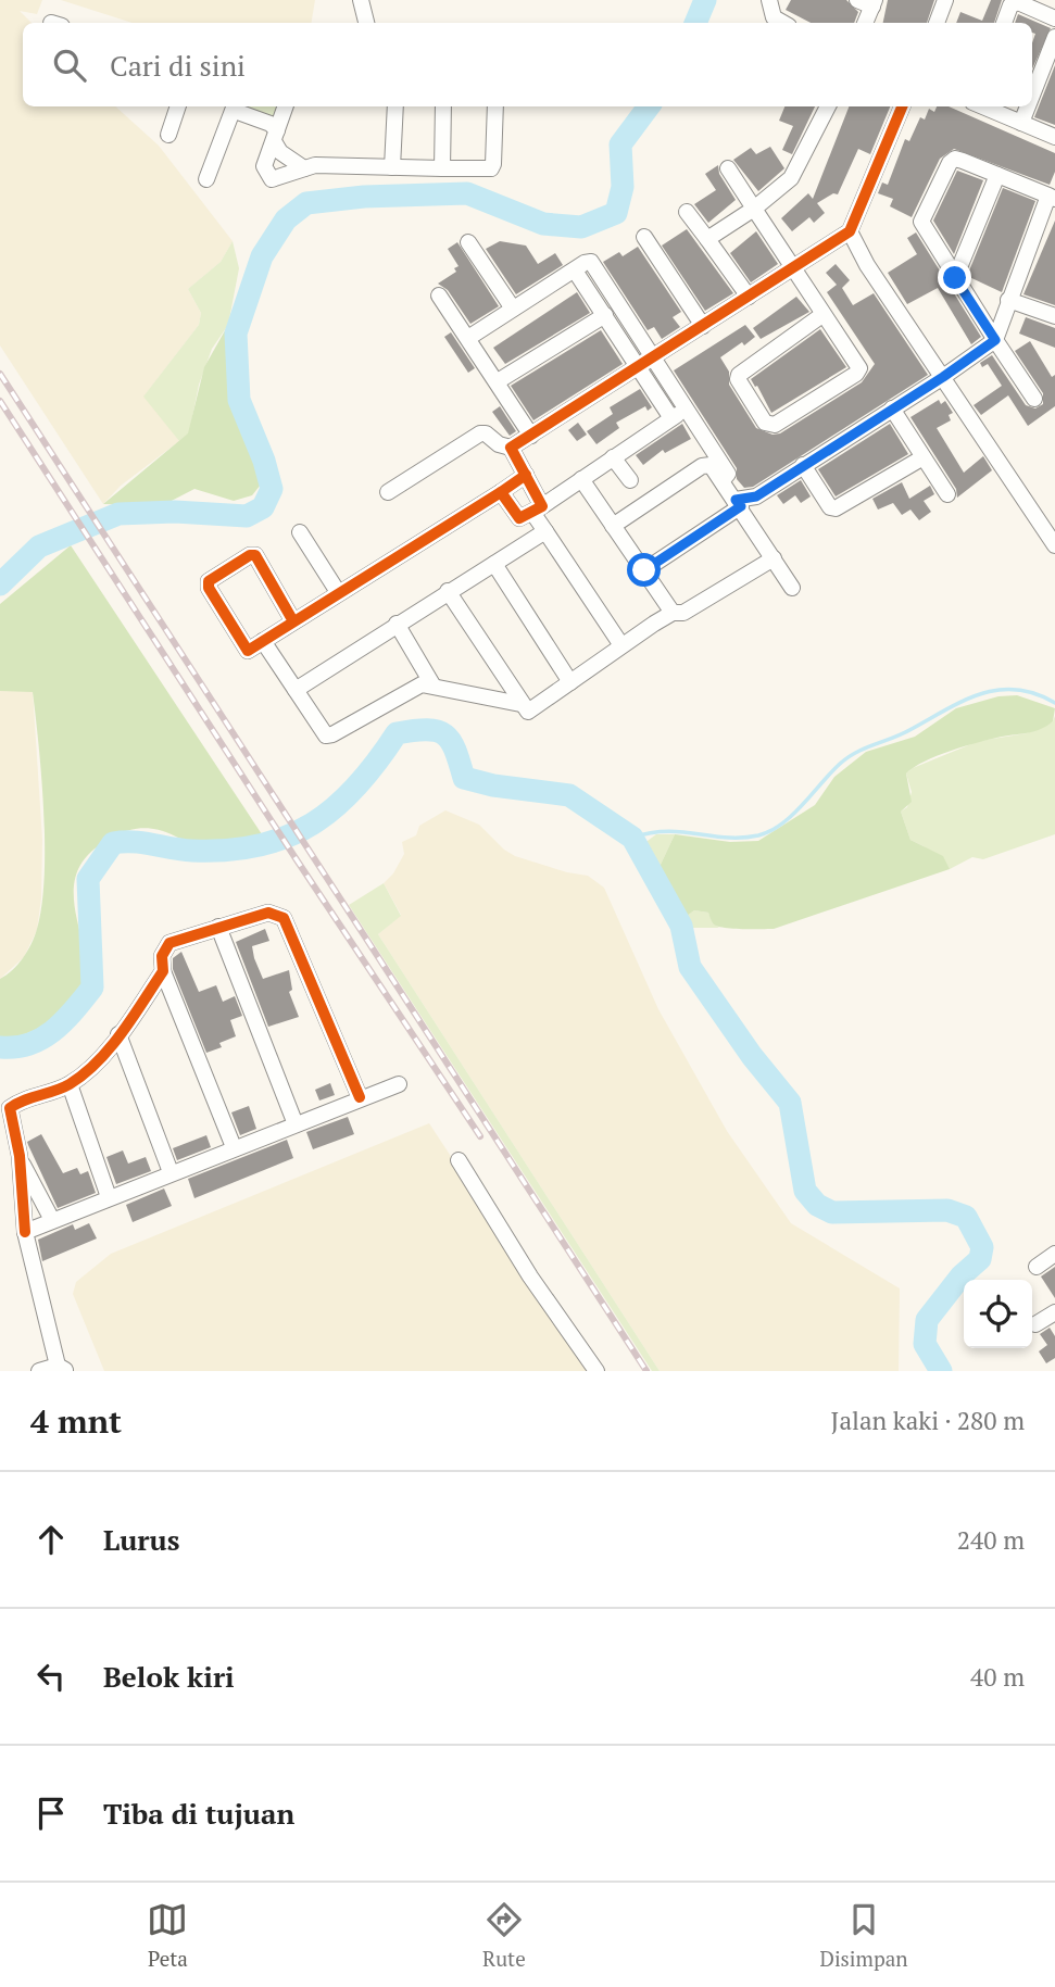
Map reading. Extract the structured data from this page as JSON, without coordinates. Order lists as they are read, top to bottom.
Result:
{
  "page": {
    "search": "Cari di sini",
    "heading": ["4 mnt", "Jalan kaki · 280 m"],
    "list": [
      ["Lurus", "240 m"],
      ["Belok kiri", "40 m"],
      "Tiba di tujuan"
    ],
    "nav": ["Peta", "Rute", "Disimpan"]
  }
}
